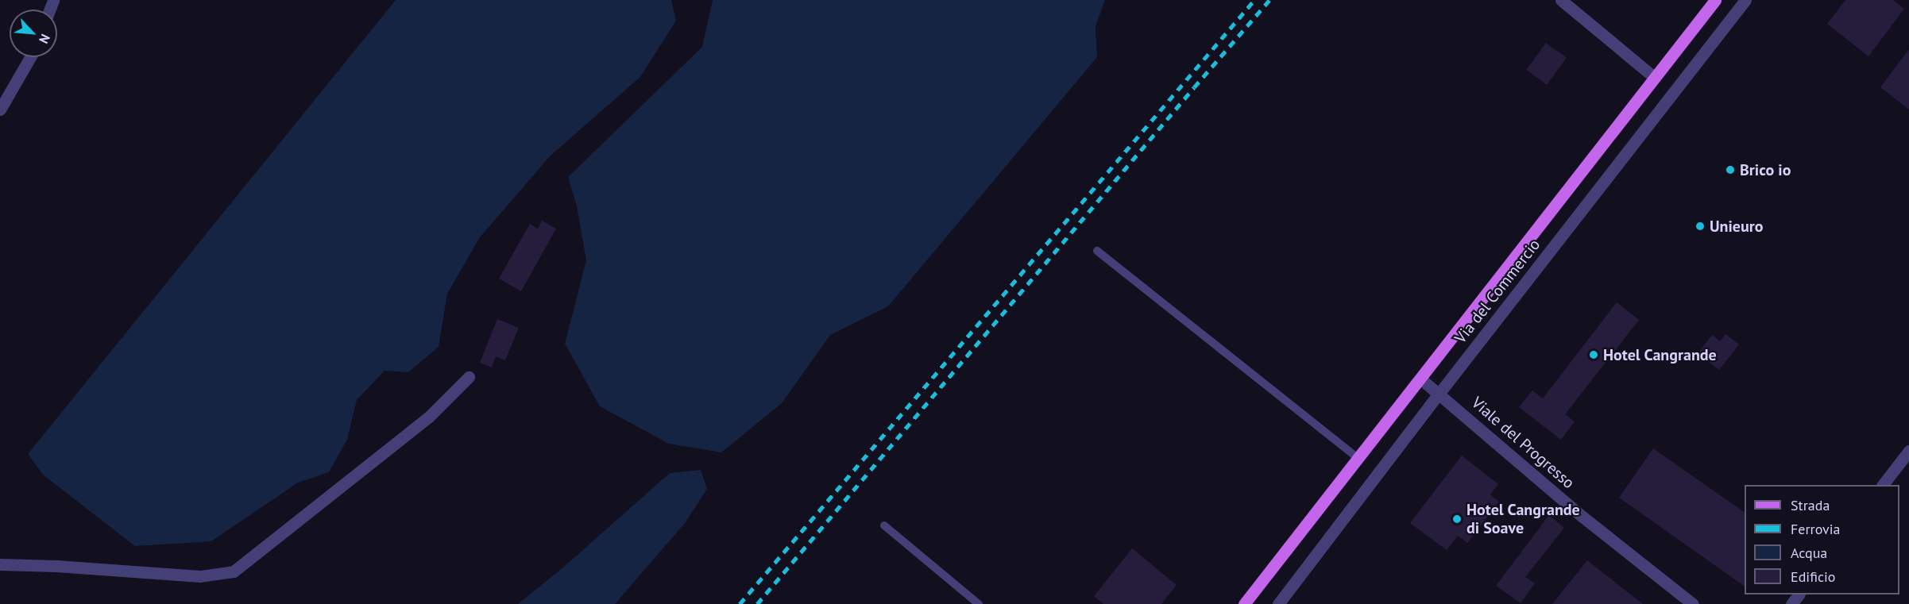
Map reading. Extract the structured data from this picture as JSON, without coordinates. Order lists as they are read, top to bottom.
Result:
{
  "streets": {
    "street": ["Via del Commercio", "Viale del Progresso"]
  },
  "crossings": [
    ["Via del Commercio", "Viale del Progresso"]
  ],
  "places": [
    "Brico io",
    "Unieuro",
    "Hotel Cangrande",
    "Hotel Cangrande di Soave"
  ],
  "legend": [
    "Strada",
    "Ferrovia",
    "Acqua",
    "Edificio"
  ],
  "north": "bottom right"
}
